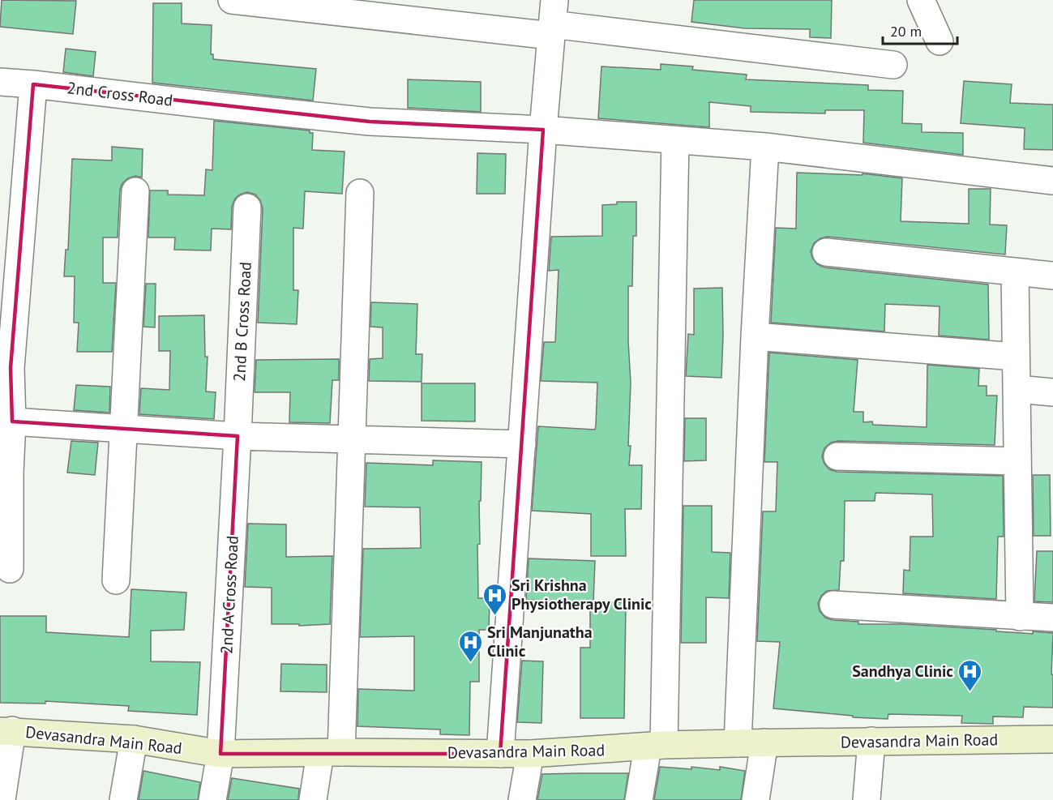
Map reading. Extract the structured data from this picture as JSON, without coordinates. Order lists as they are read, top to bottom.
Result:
{
  "streets": {
    "main road": ["Devasandra Main Road"],
    "street": ["2nd Cross Road", "2nd B Cross Road", "2nd A Cross Road"]
  },
  "crossings": [
    ["2nd B Cross Road", "2nd A Cross Road"],
    ["2nd A Cross Road", "Devasandra Main Road"]
  ],
  "places": {
    "hospital": ["Sri Krishna Physiotherapy Clinic", "Sri Manjunatha Clinic", "Sandhya Clinic"]
  },
  "scale_bar": "20 m"
}
